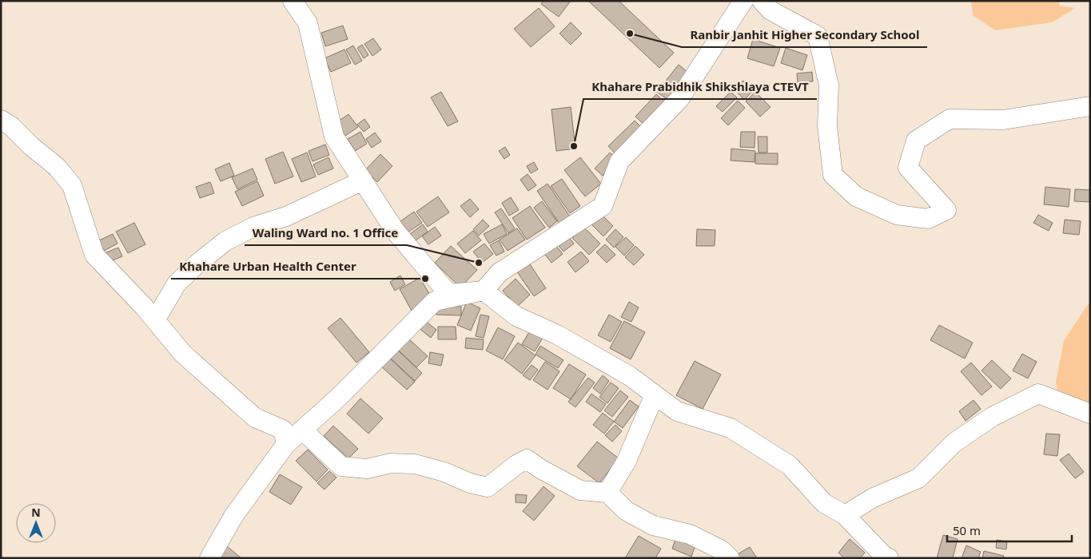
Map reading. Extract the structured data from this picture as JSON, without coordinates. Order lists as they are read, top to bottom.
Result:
{
  "places": [
    "Ranbir Janhit Higher Secondary School",
    "Khahare Prabidhik Shikshlaya CTEVT",
    "Waling Ward no. 1 Office",
    "Khahare Urban Health Center"
  ],
  "scale_bar": "50 m",
  "north": "top"
}
